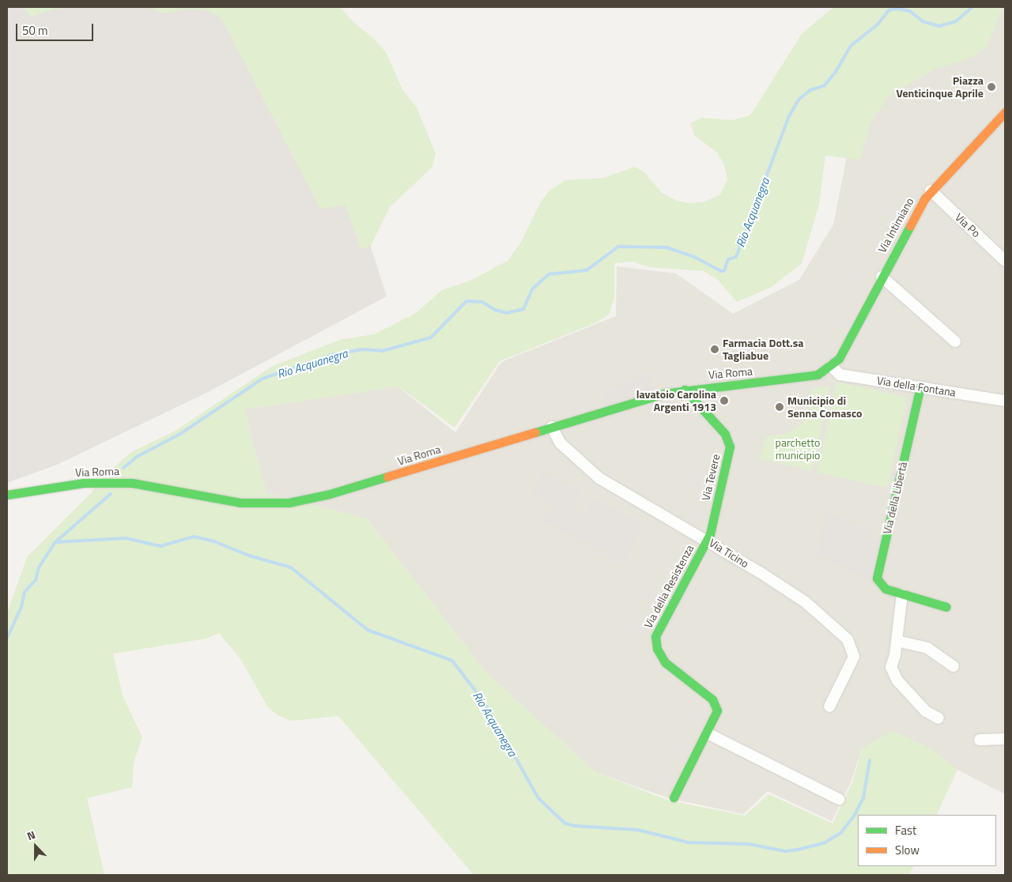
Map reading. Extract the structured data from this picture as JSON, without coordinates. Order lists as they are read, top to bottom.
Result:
{
  "streets": {
    "street": [
      "Via Intimiano",
      "Via Po",
      "Via Roma",
      "Via della Fontana",
      "Via Tevere",
      "Via della Libertà",
      "Via Ticino",
      "Via della Resistenza"
    ]
  },
  "crossings": [
    ["Via Intimiano", "Via Po"],
    ["Via Intimiano", "Via Roma"],
    ["Via Intimiano", "Via della Fontana"],
    ["Via Roma", "Via della Fontana"],
    ["Via Roma", "Via Tevere"],
    ["Via Roma", "Via Ticino"],
    ["Via della Fontana", "Via della Libertà"],
    ["Via Tevere", "Via Ticino"],
    ["Via Tevere", "Via della Resistenza"],
    ["Via Ticino", "Via della Resistenza"]
  ],
  "water": ["Rio Acquanegra"],
  "parks": ["parchetto municipio"],
  "places": [
    "Piazza Venticinque Aprile",
    "Farmacia Dott.sa Tagliabue",
    "lavatoio Carolina Argenti 1913",
    "Municipio di Senna Comasco"
  ],
  "legend": ["Fast", "Slow"],
  "scale_bar": "50 m",
  "north": "top"
}
